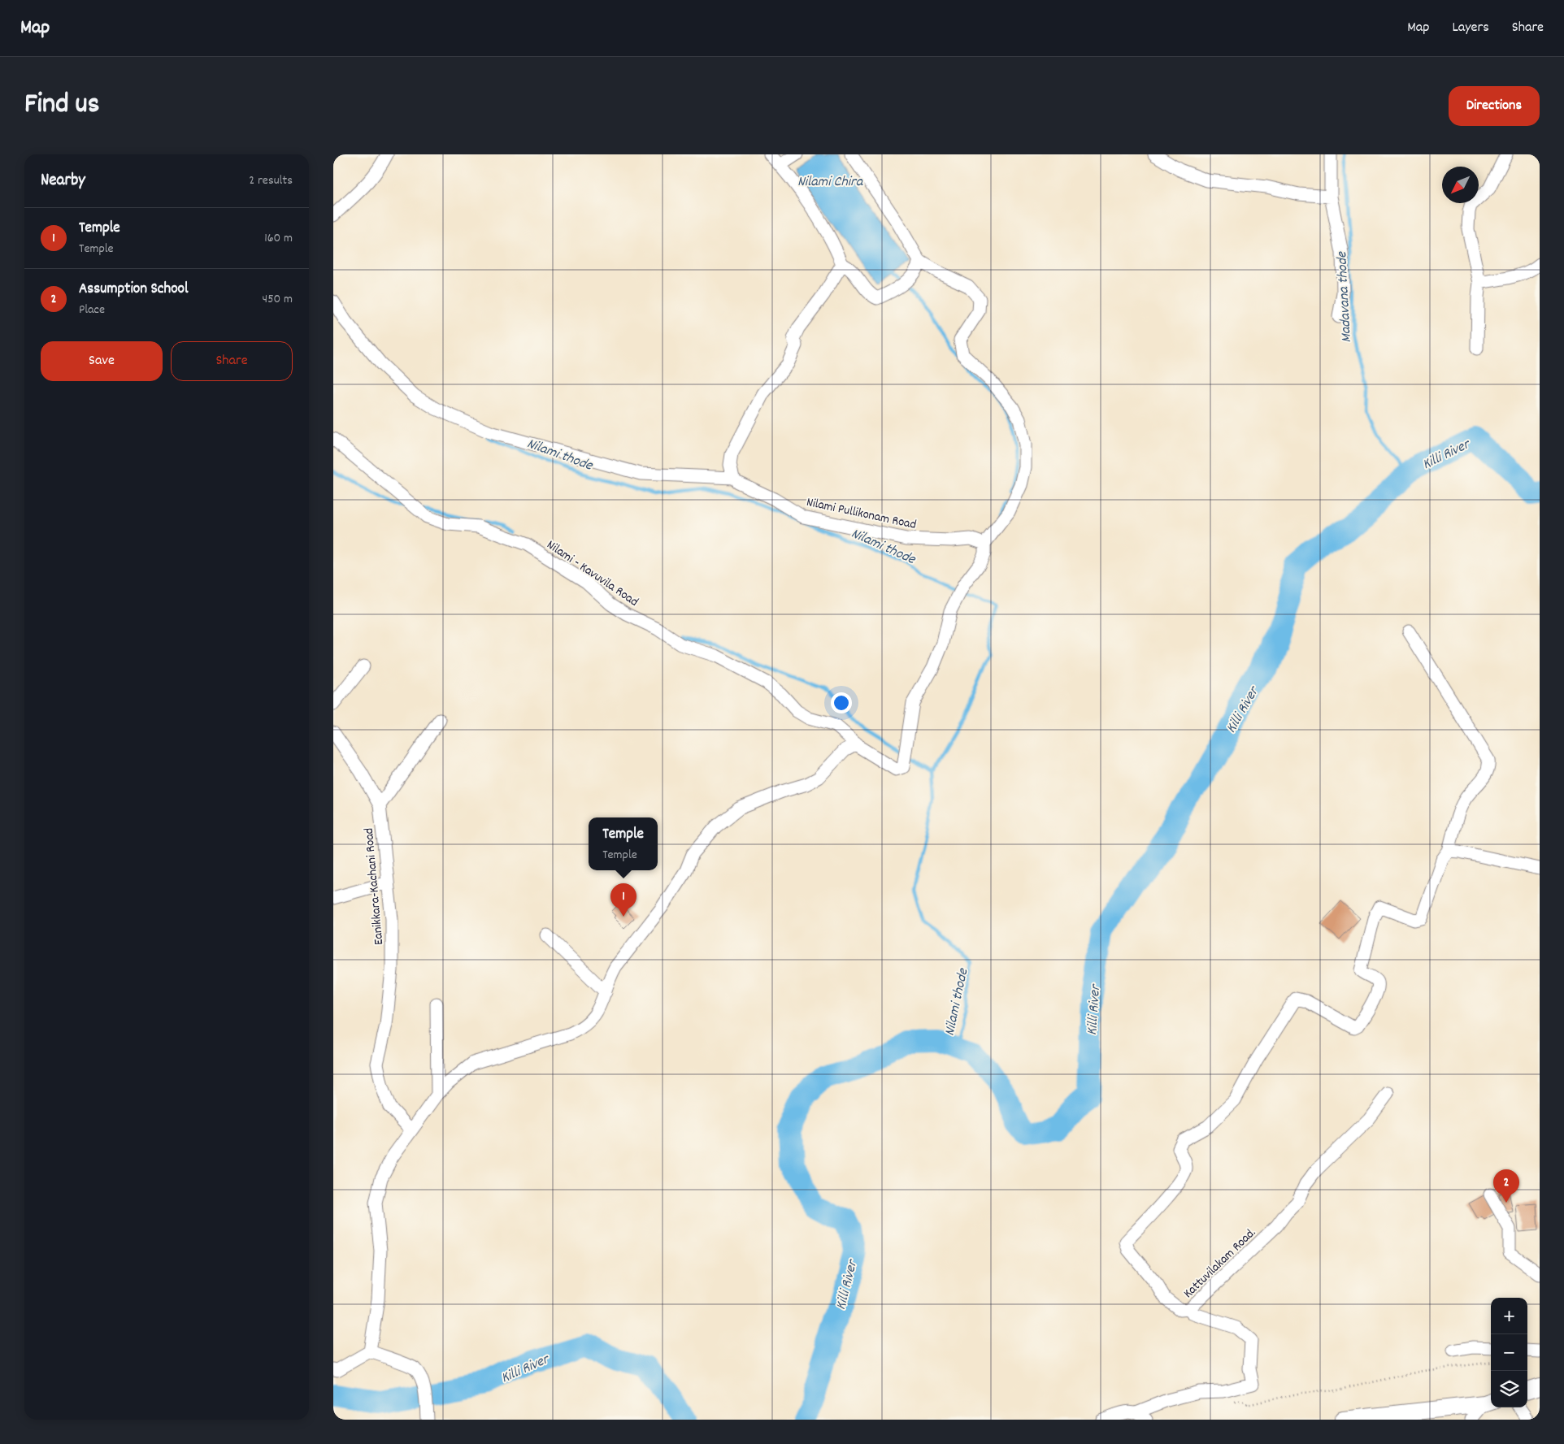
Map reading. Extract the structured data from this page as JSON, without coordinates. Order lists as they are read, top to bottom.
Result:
{
  "streets": {
    "street": [
      "Nilami Pullikonam Road",
      "Nilami - Kavuvila Road",
      "Eanikkara-Kachani Road",
      "Kattuvilakam Road."
    ]
  },
  "water": [
    "Nilami Chira",
    "Madavana thode",
    "Nilami thode",
    "Killi River"
  ],
  "north": "bottom left",
  "page": {
    "header": "Map",
    "nav": ["Map", "Layers", "Share"],
    "title": "Find us",
    "buttons": [
      "Directions",
      ["Save", "Share"]
    ],
    "heading": ["Nearby", "2 results"],
    "list": [
      {
        "mark": "1",
        "name": "Temple",
        "note": "Temple",
        "value": "160 m"
      },
      {
        "mark": "2",
        "name": "Assumption School",
        "note": "Place",
        "value": "450 m"
      }
    ],
    "popup": ["Temple", "Temple"],
    "pins": ["1", "2"],
    "map_buttons": ["+", "−"]
  }
}
